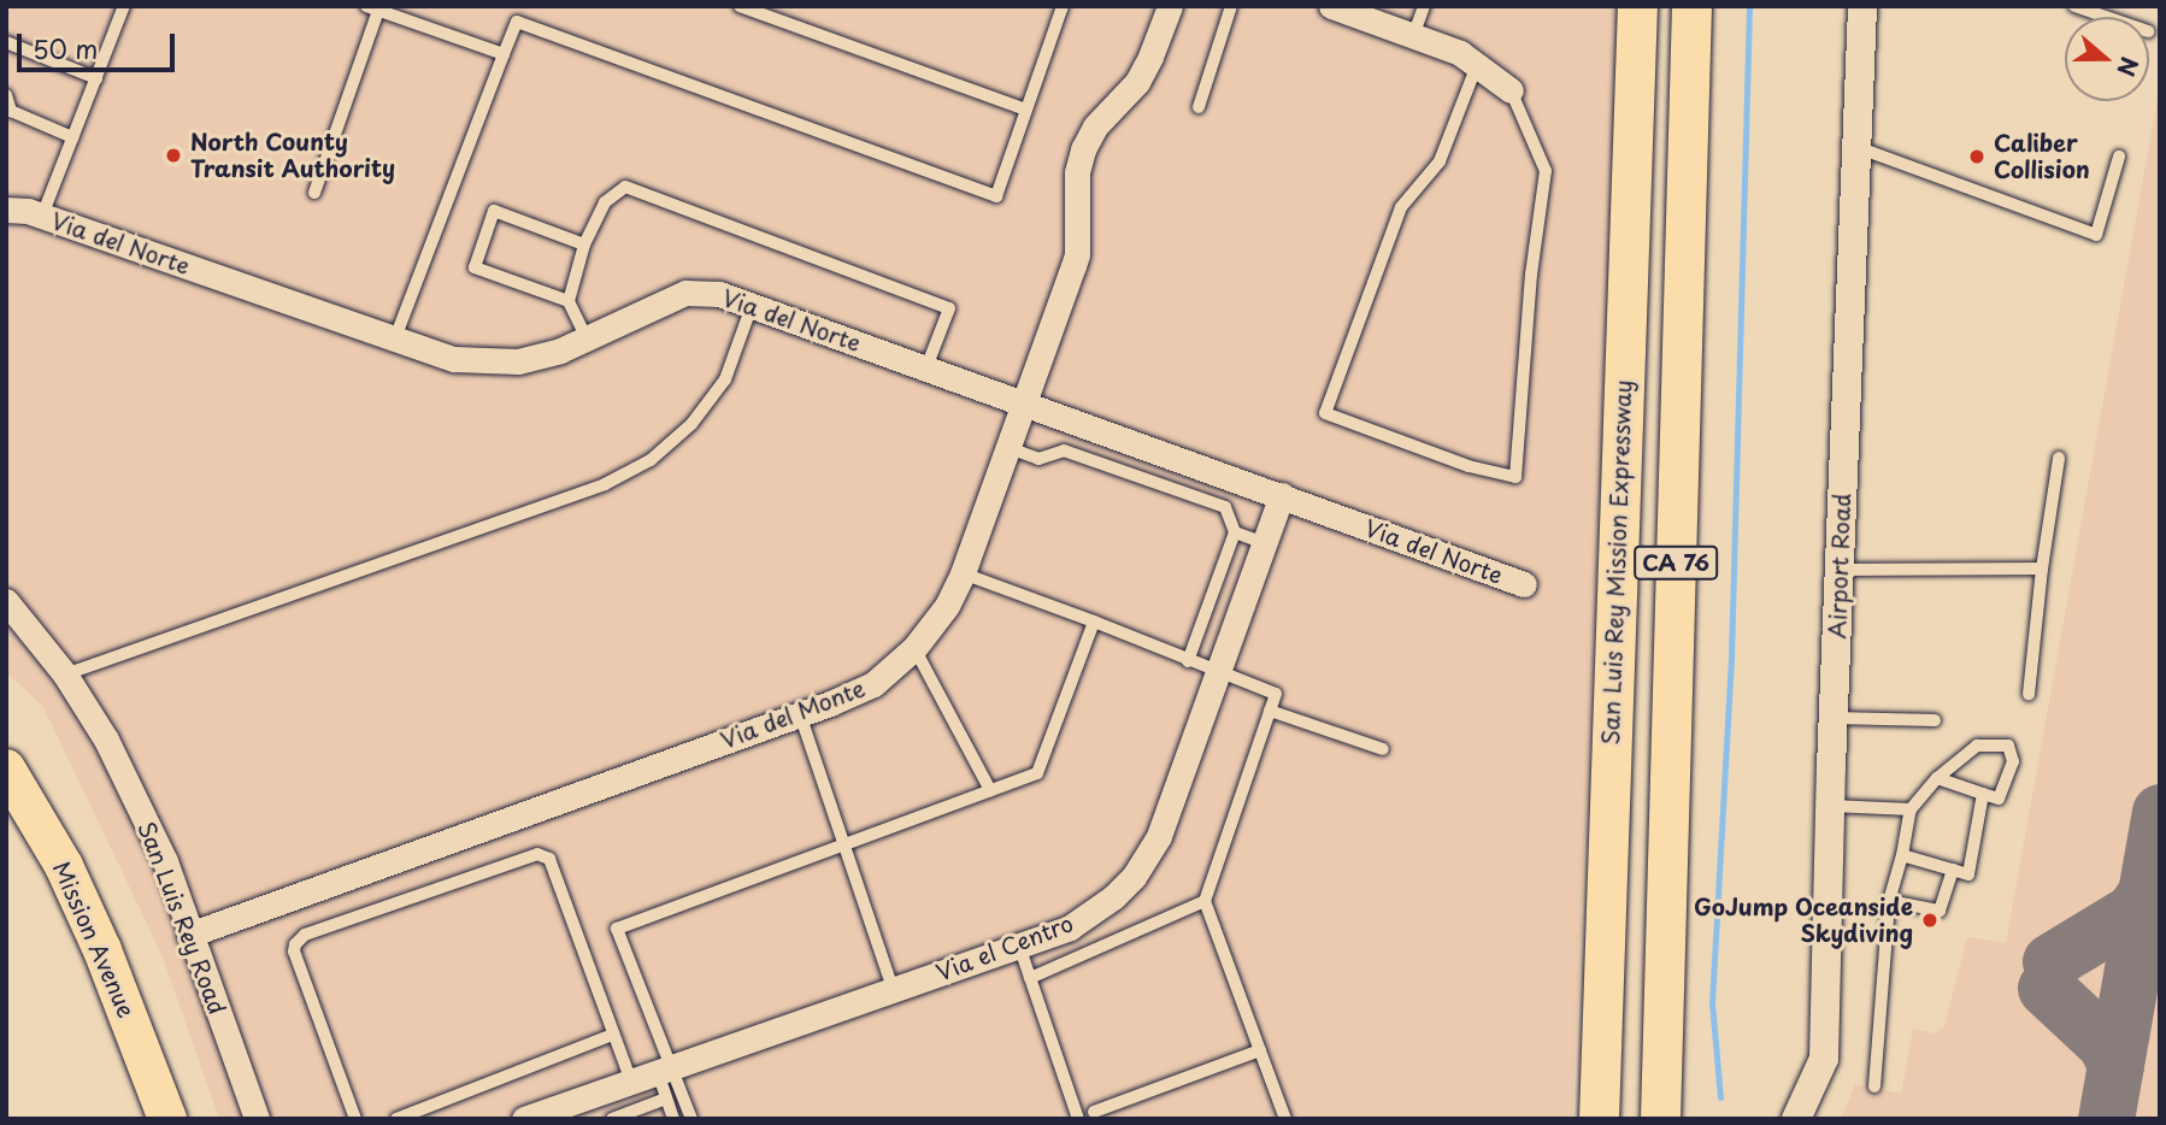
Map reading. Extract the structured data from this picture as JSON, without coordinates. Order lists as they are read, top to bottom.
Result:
{
  "streets": {
    "highway": ["San Luis Rey Mission Expressway", "CA 76"],
    "main road": ["Mission Avenue"],
    "street": [
      "Via del Norte",
      "Airport Road",
      "Via del Monte",
      "San Luis Rey Road",
      "Via el Centro"
    ]
  },
  "crossings": [
    ["Via del Norte", "Via del Monte"],
    ["Via del Norte", "Via el Centro"],
    ["Via del Monte", "San Luis Rey Road"]
  ],
  "places": ["North County Transit Authority", "Caliber Collision", "GoJump Oceanside Skydiving"],
  "scale_bar": "50 m",
  "north": "right"
}
